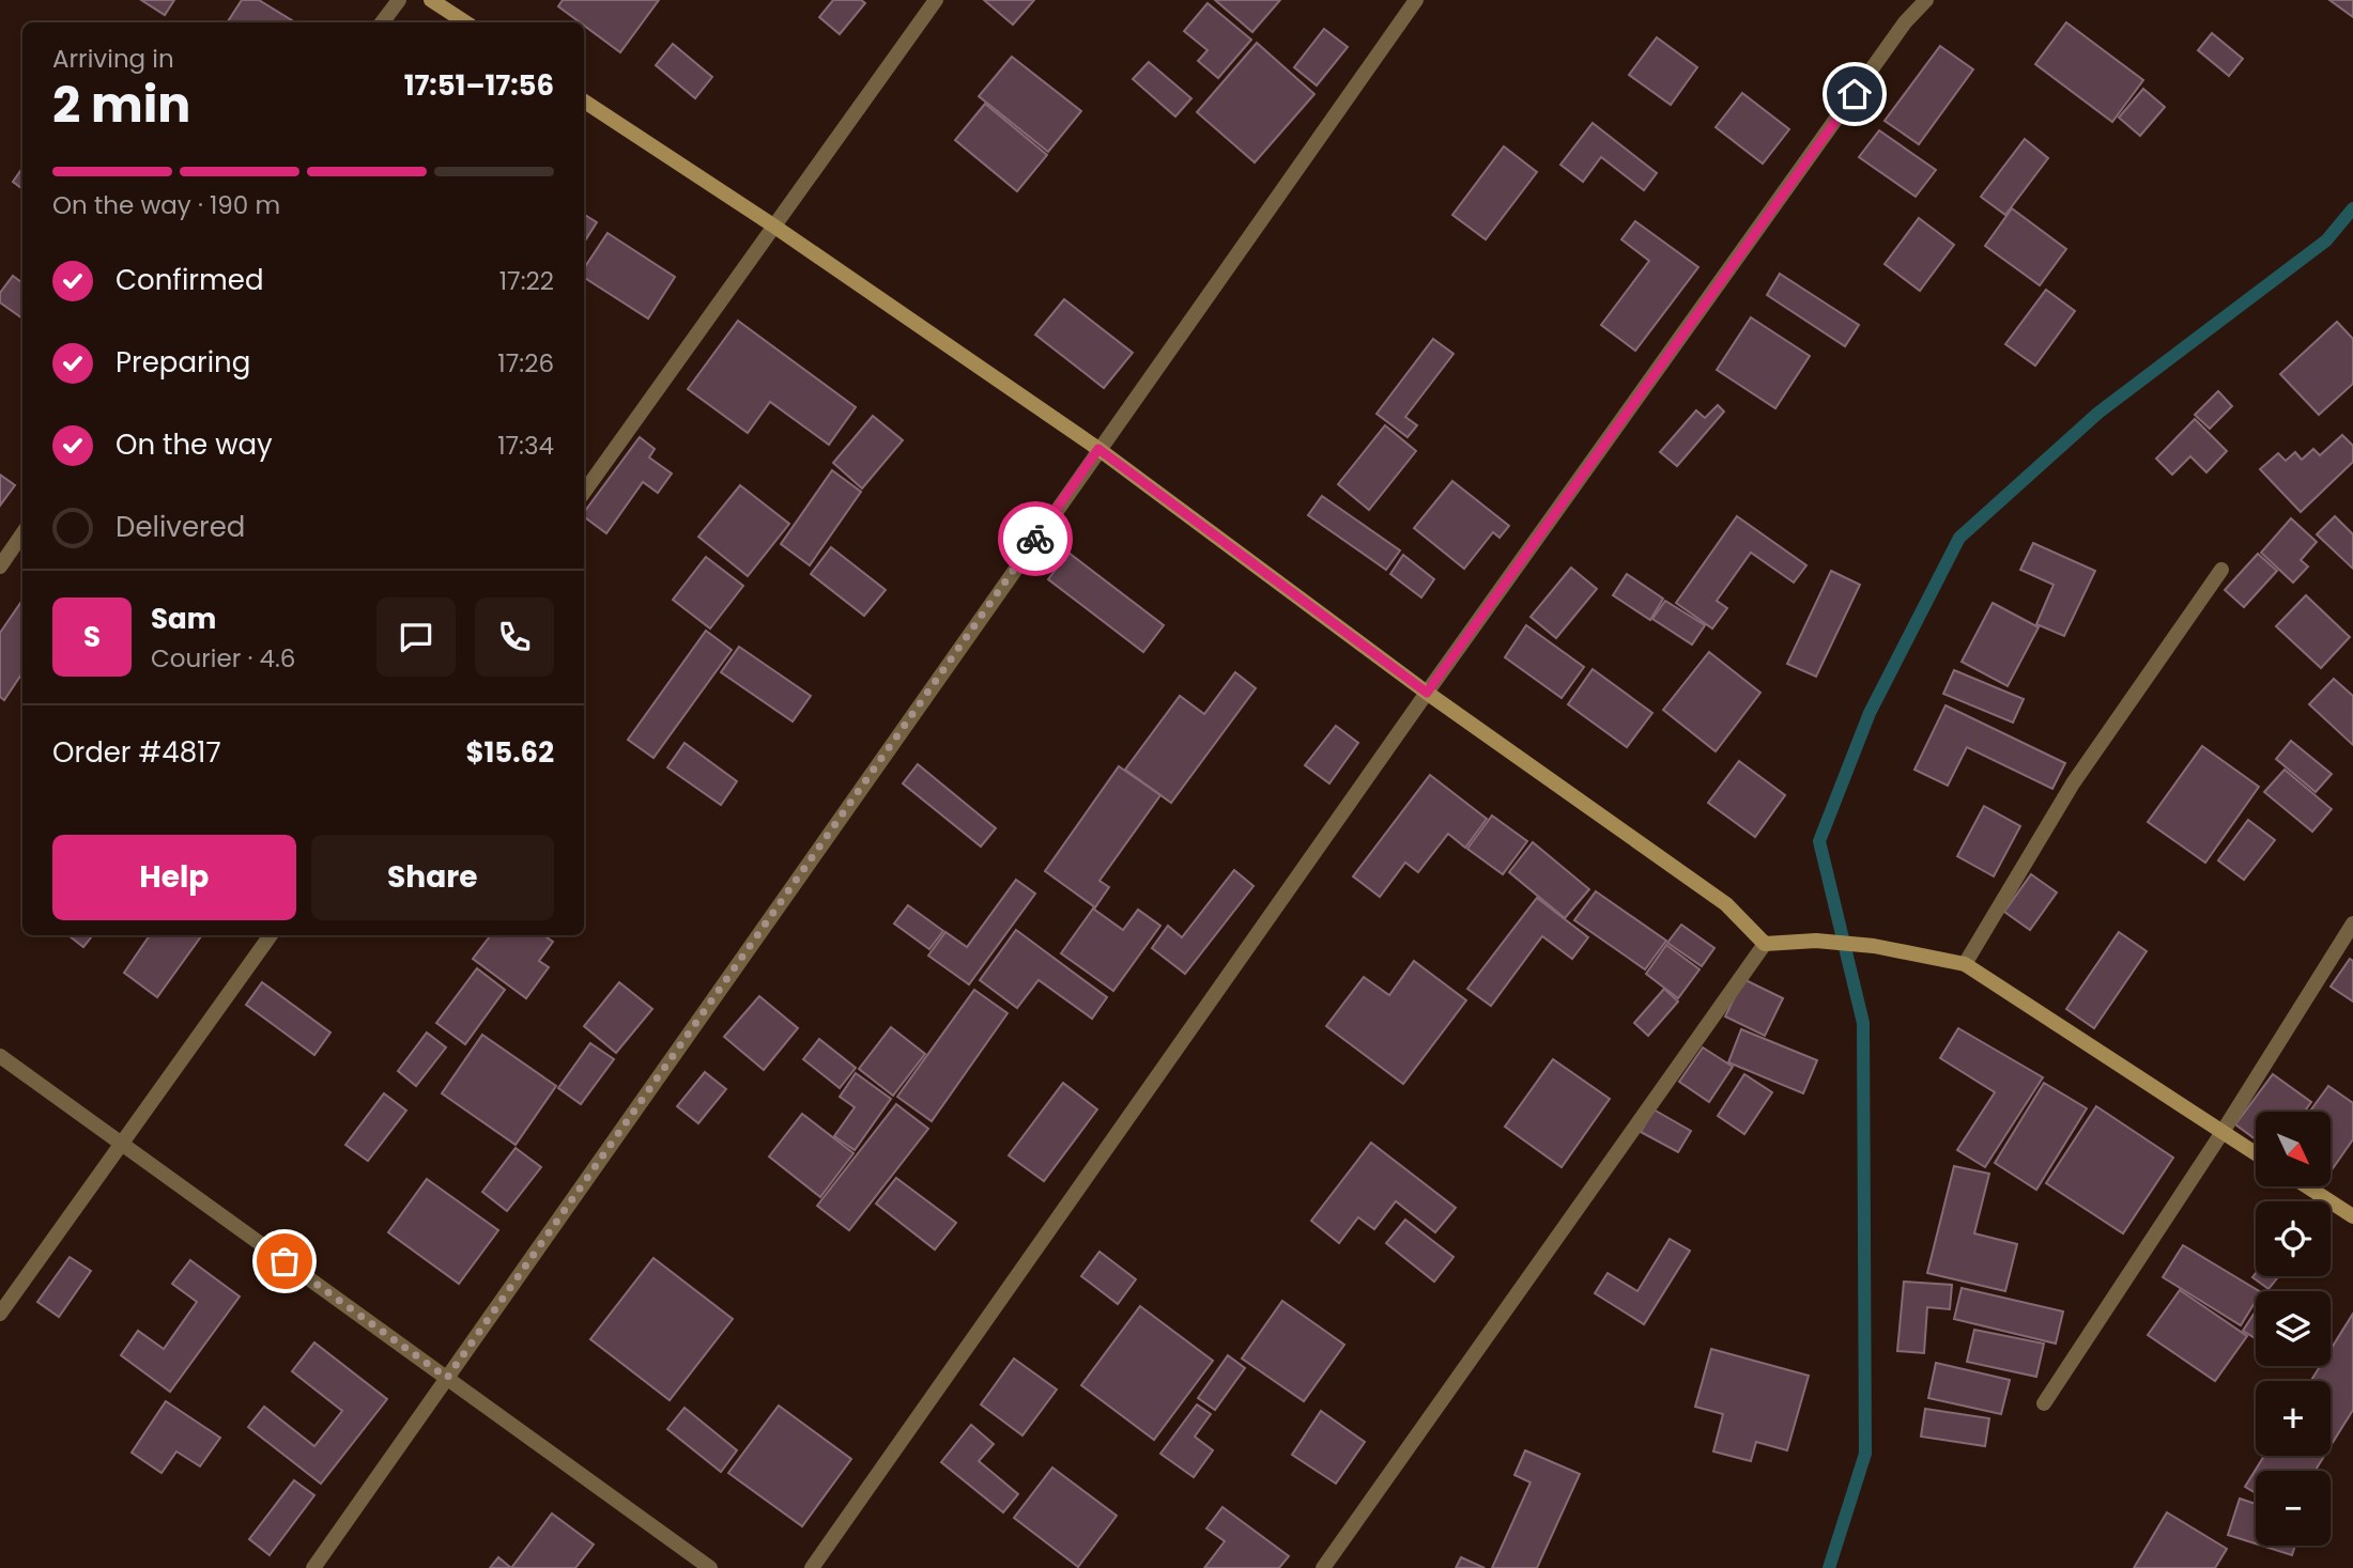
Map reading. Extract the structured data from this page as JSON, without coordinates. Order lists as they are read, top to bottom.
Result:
{
  "north": "bottom right",
  "page": {
    "heading": ["2 min", "Arriving in", "17:51–17:56"],
    "panel": [
      "Sam",
      "Courier · 4.6",
      "Order #4817",
      "$15.62"
    ],
    "bar": "On the way · 190 m",
    "list": [
      ["Confirmed", "17:22"],
      ["Preparing", "17:26"],
      ["On the way", "17:34"],
      "Delivered"
    ],
    "round": "S",
    "buttons": ["Help", "Share"],
    "map_buttons": ["+", "−"]
  }
}
